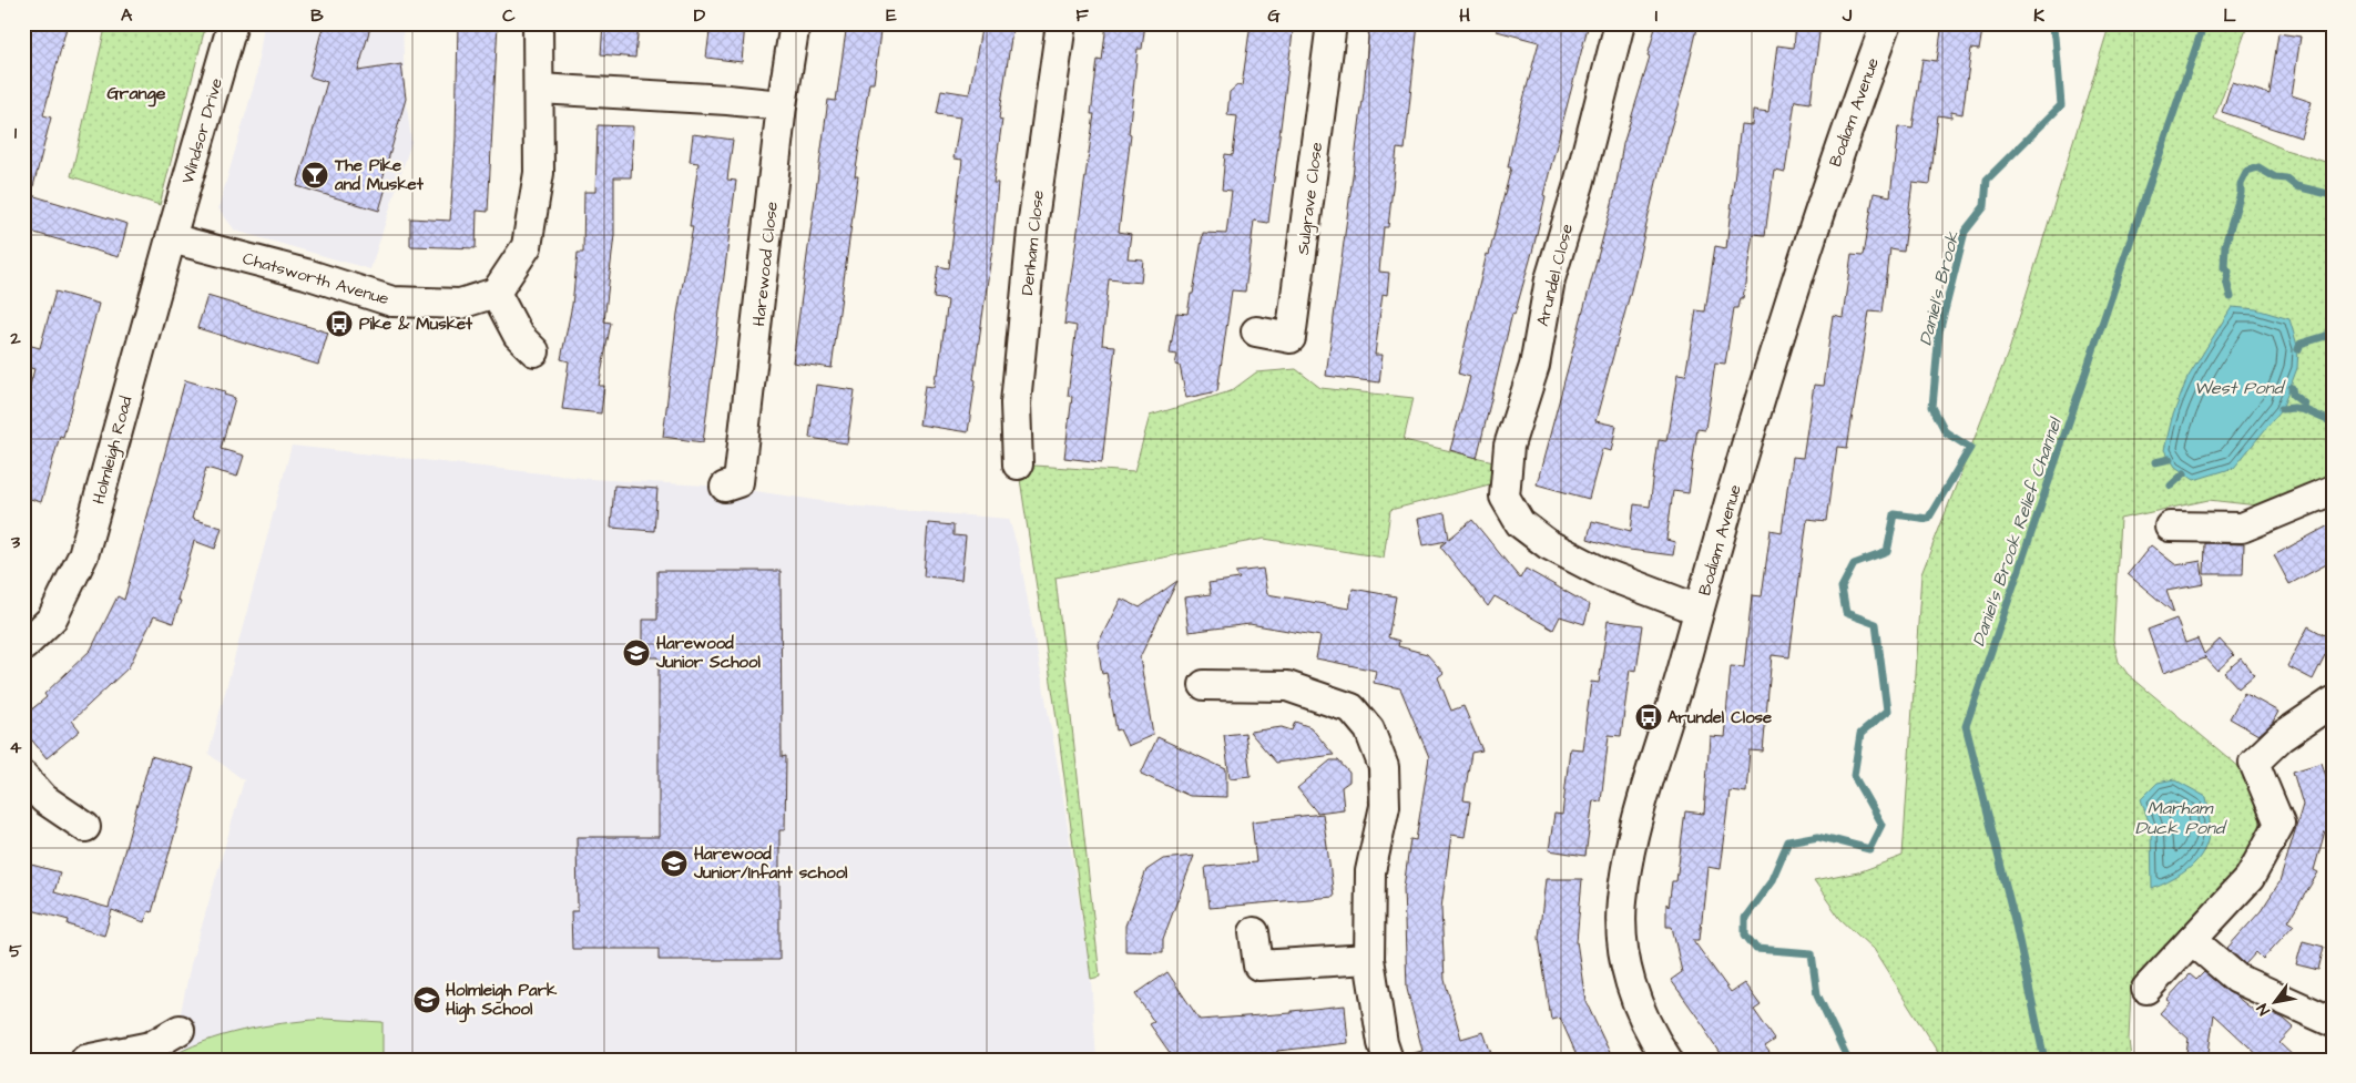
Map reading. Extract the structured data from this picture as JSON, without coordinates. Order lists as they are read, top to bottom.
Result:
{
  "streets": {
    "street": [
      "Bodiam Avenue",
      "Windsor Drive",
      "Sulgrave Close",
      "Denham Close",
      "Harewood Close",
      "Arundel Close",
      "Chatsworth Avenue",
      "Holmleigh Road"
    ]
  },
  "crossings": [
    ["Bodiam Avenue", "Arundel Close"],
    ["Windsor Drive", "Chatsworth Avenue"],
    ["Windsor Drive", "Holmleigh Road"],
    ["Chatsworth Avenue", "Holmleigh Road"]
  ],
  "districts": ["Grange"],
  "water": [
    "Daniel's Brook",
    "West Pond",
    "Daniel's Brook Relief Channel",
    "Marham Duck Pond"
  ],
  "places": {
    "bar": ["The Pike and Musket"],
    "bus stop": ["Pike & Musket", "Arundel Close"],
    "school or university": ["Harewood Junior School", "Harewood Junior/Infant school", "Holmleigh Park High School"]
  },
  "north": "bottom left",
  "grid": {
    "columns": [
      "A",
      "B",
      "C",
      "D",
      "E",
      "F",
      "G",
      "H",
      "I",
      "J",
      "K",
      "L"
    ],
    "rows": [
      "1",
      "2",
      "3",
      "4",
      "5"
    ]
  }
}
